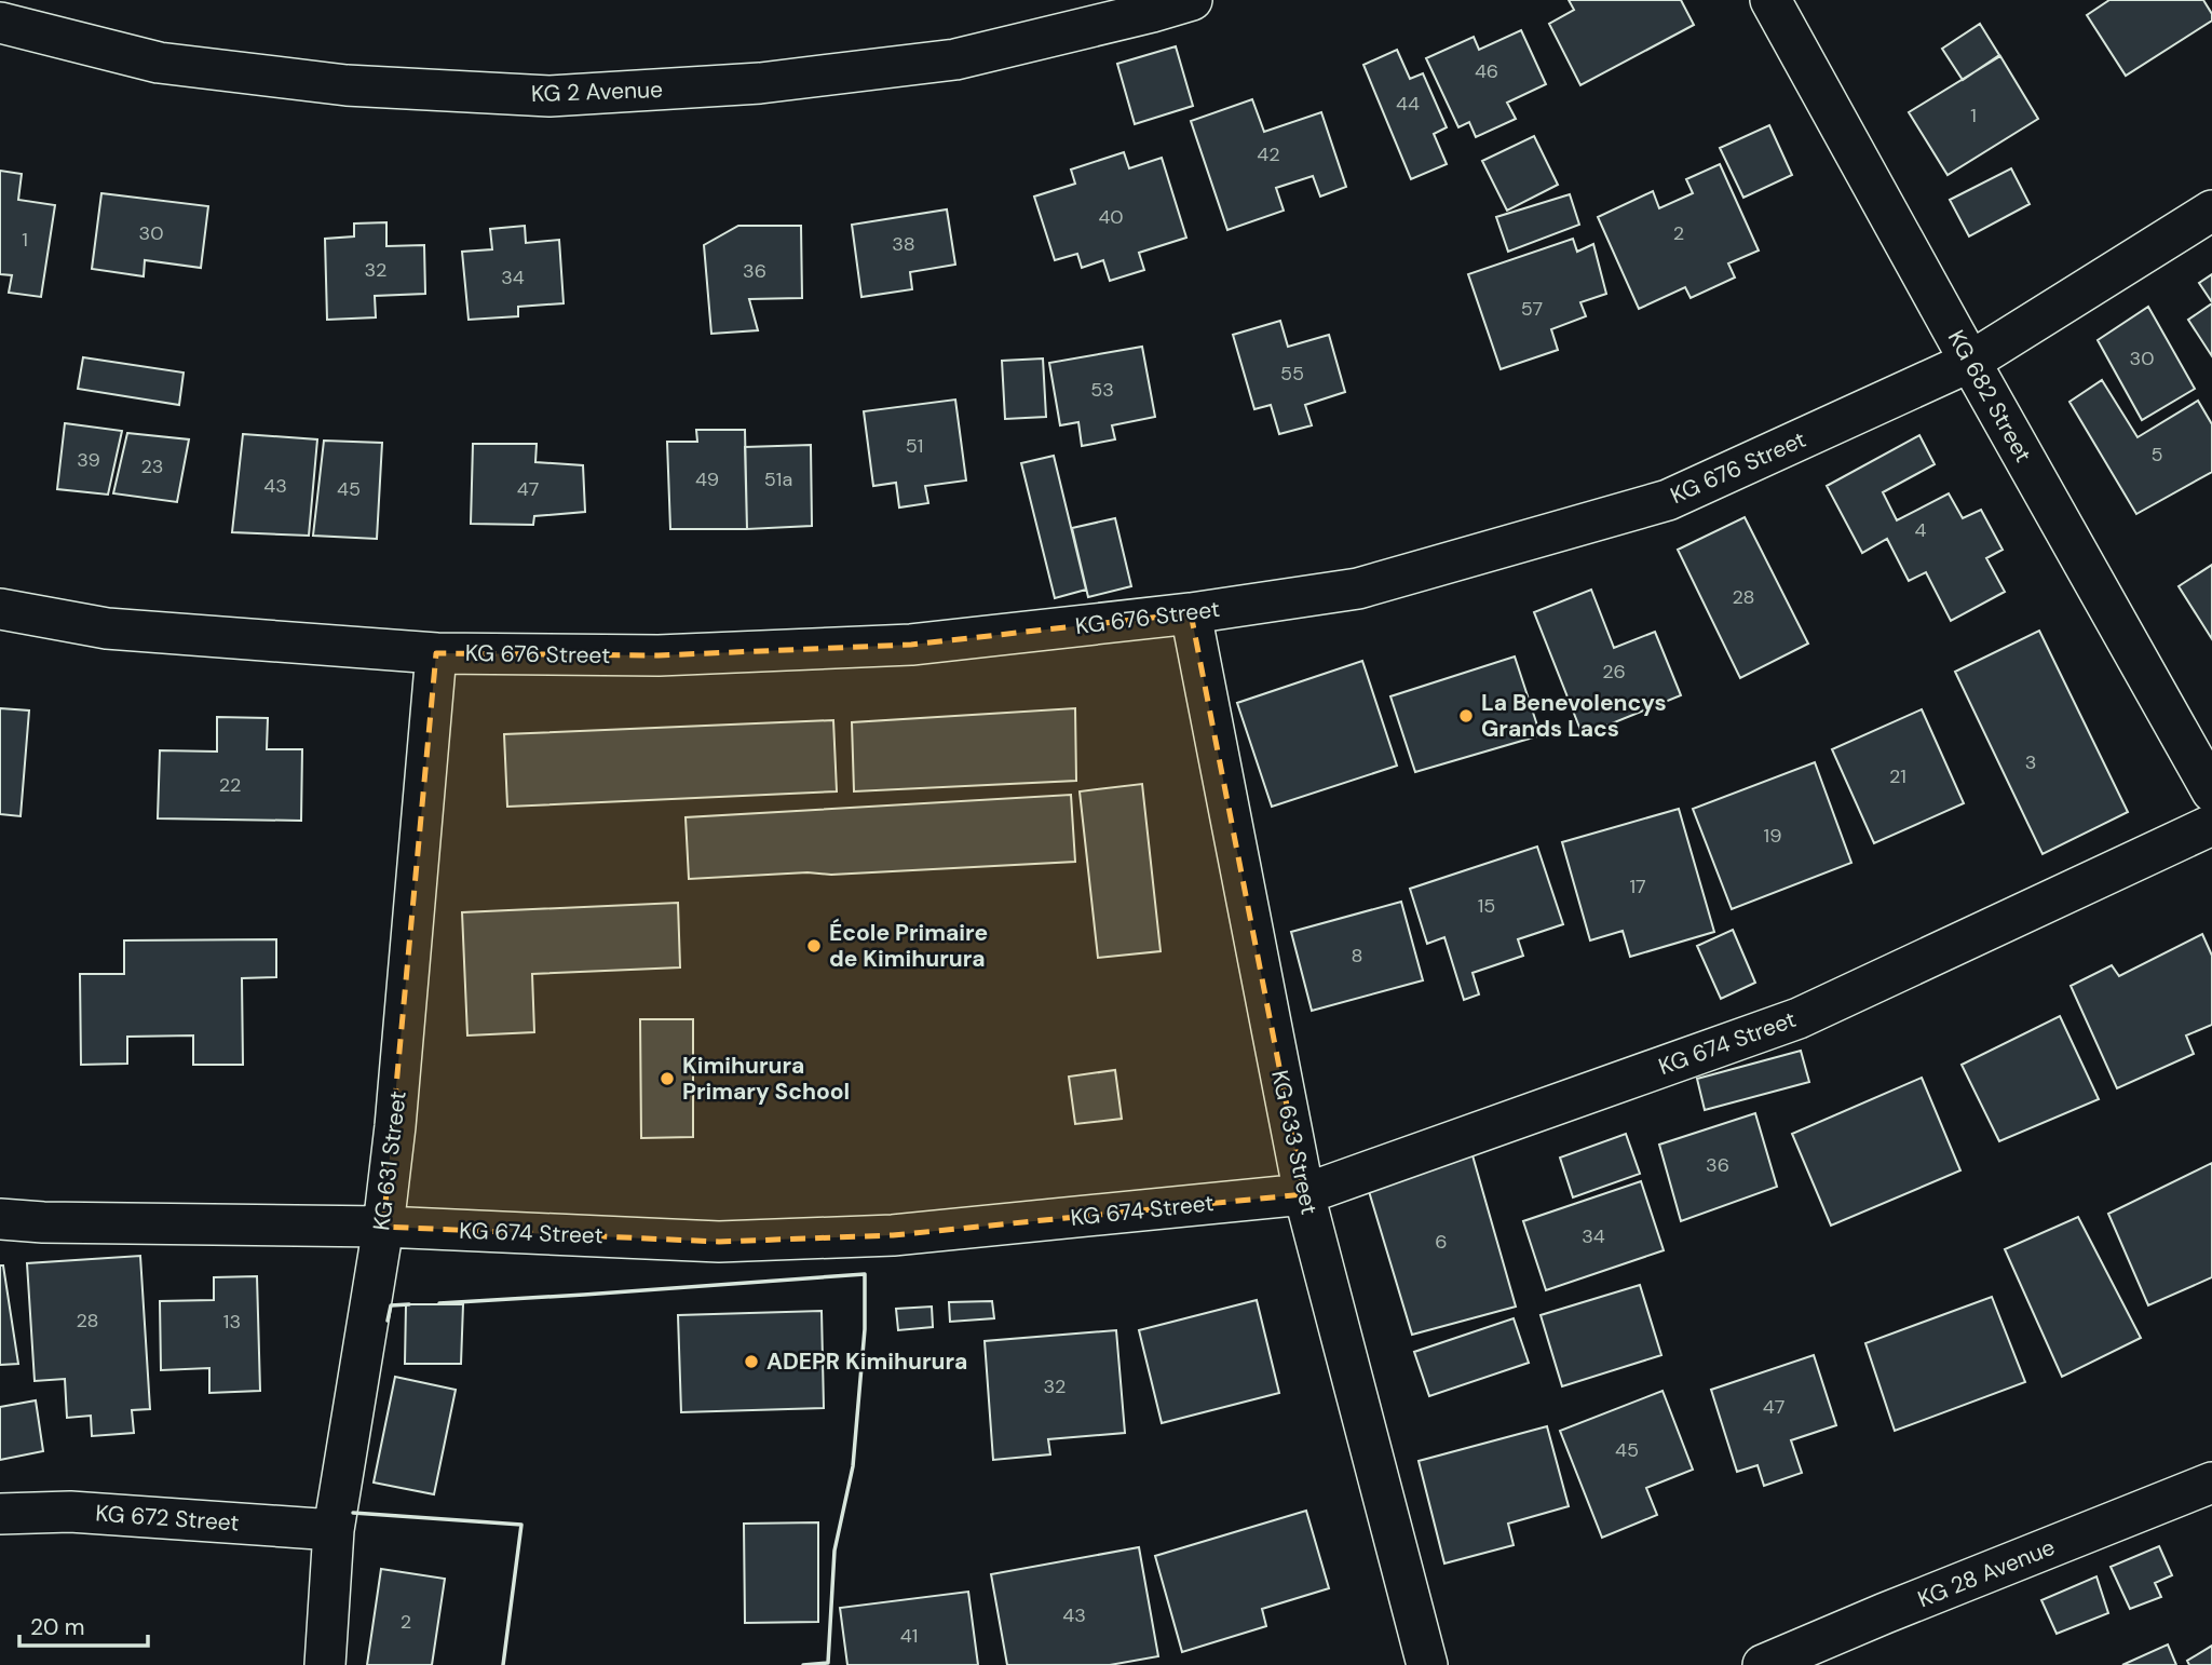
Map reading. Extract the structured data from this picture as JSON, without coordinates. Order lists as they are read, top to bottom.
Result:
{
  "streets": {
    "street": [
      "KG 2 Avenue",
      "KG 682 Street",
      "KG 676 Street",
      "KG 674 Street",
      "KG 633 Street",
      "KG 631 Street",
      "KG 672 Street",
      "KG 28 Avenue"
    ]
  },
  "crossings": [
    ["KG 682 Street", "KG 676 Street"],
    ["KG 676 Street", "KG 633 Street"],
    ["KG 676 Street", "KG 631 Street"],
    ["KG 674 Street", "KG 633 Street"],
    ["KG 674 Street", "KG 631 Street"],
    ["KG 631 Street", "KG 672 Street"]
  ],
  "places": [
    "La Benevolencys Grands Lacs",
    "École Primaire de Kimihurura",
    "Kimihurura Primary School",
    "ADEPR Kimihurura"
  ],
  "house_numbers": [
    "46",
    "44",
    "1",
    "42",
    "40",
    "30",
    "2",
    "1",
    "38",
    "32",
    "36",
    "34",
    "57",
    "30",
    "55",
    "53",
    "51",
    "5",
    "39",
    "23",
    "49",
    "51a",
    "43",
    "45",
    "47",
    "4",
    "28",
    "26",
    "3",
    "21",
    "22",
    "19",
    "17",
    "15",
    "8",
    "36",
    "34",
    "6",
    "28",
    "13",
    "32",
    "47",
    "45",
    "43",
    "2",
    "41"
  ],
  "scale_bar": "20 m"
}
